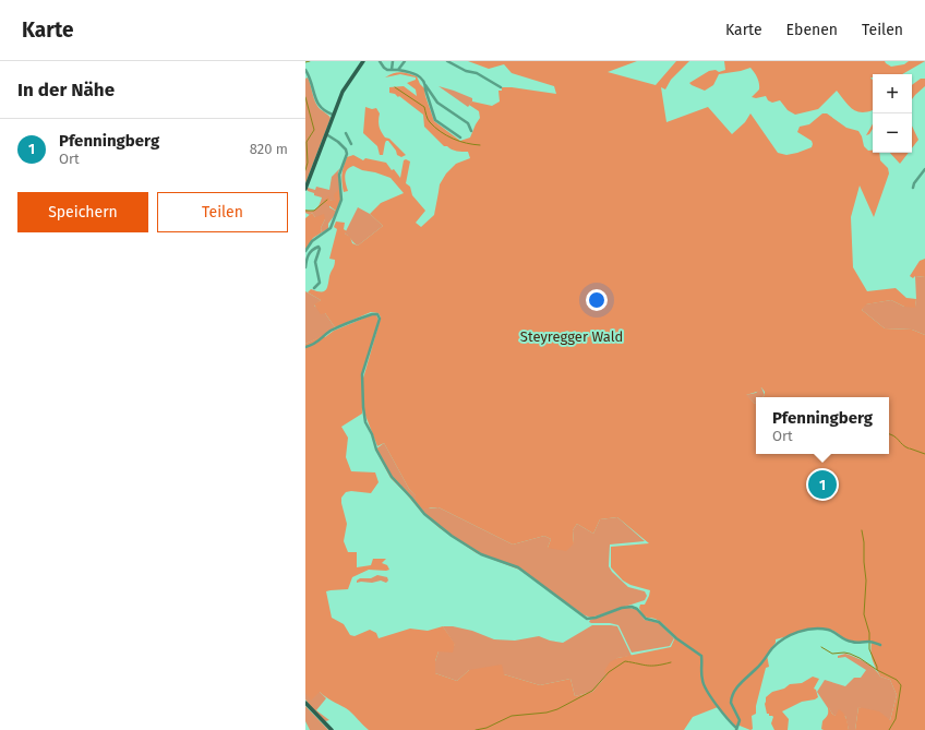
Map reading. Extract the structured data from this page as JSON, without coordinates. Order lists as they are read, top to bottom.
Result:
{
  "parks": ["Steyregger Wald"],
  "page": {
    "header": "Karte",
    "nav": ["Karte", "Ebenen", "Teilen"],
    "heading": "In der Nähe",
    "map_buttons": ["+", "−"],
    "list": [
      {
        "mark": "1",
        "name": "Pfenningberg",
        "note": "Ort",
        "value": "820 m"
      }
    ],
    "buttons": ["Speichern", "Teilen"],
    "popup": ["Pfenningberg", "Ort"],
    "pins": "1"
  }
}
